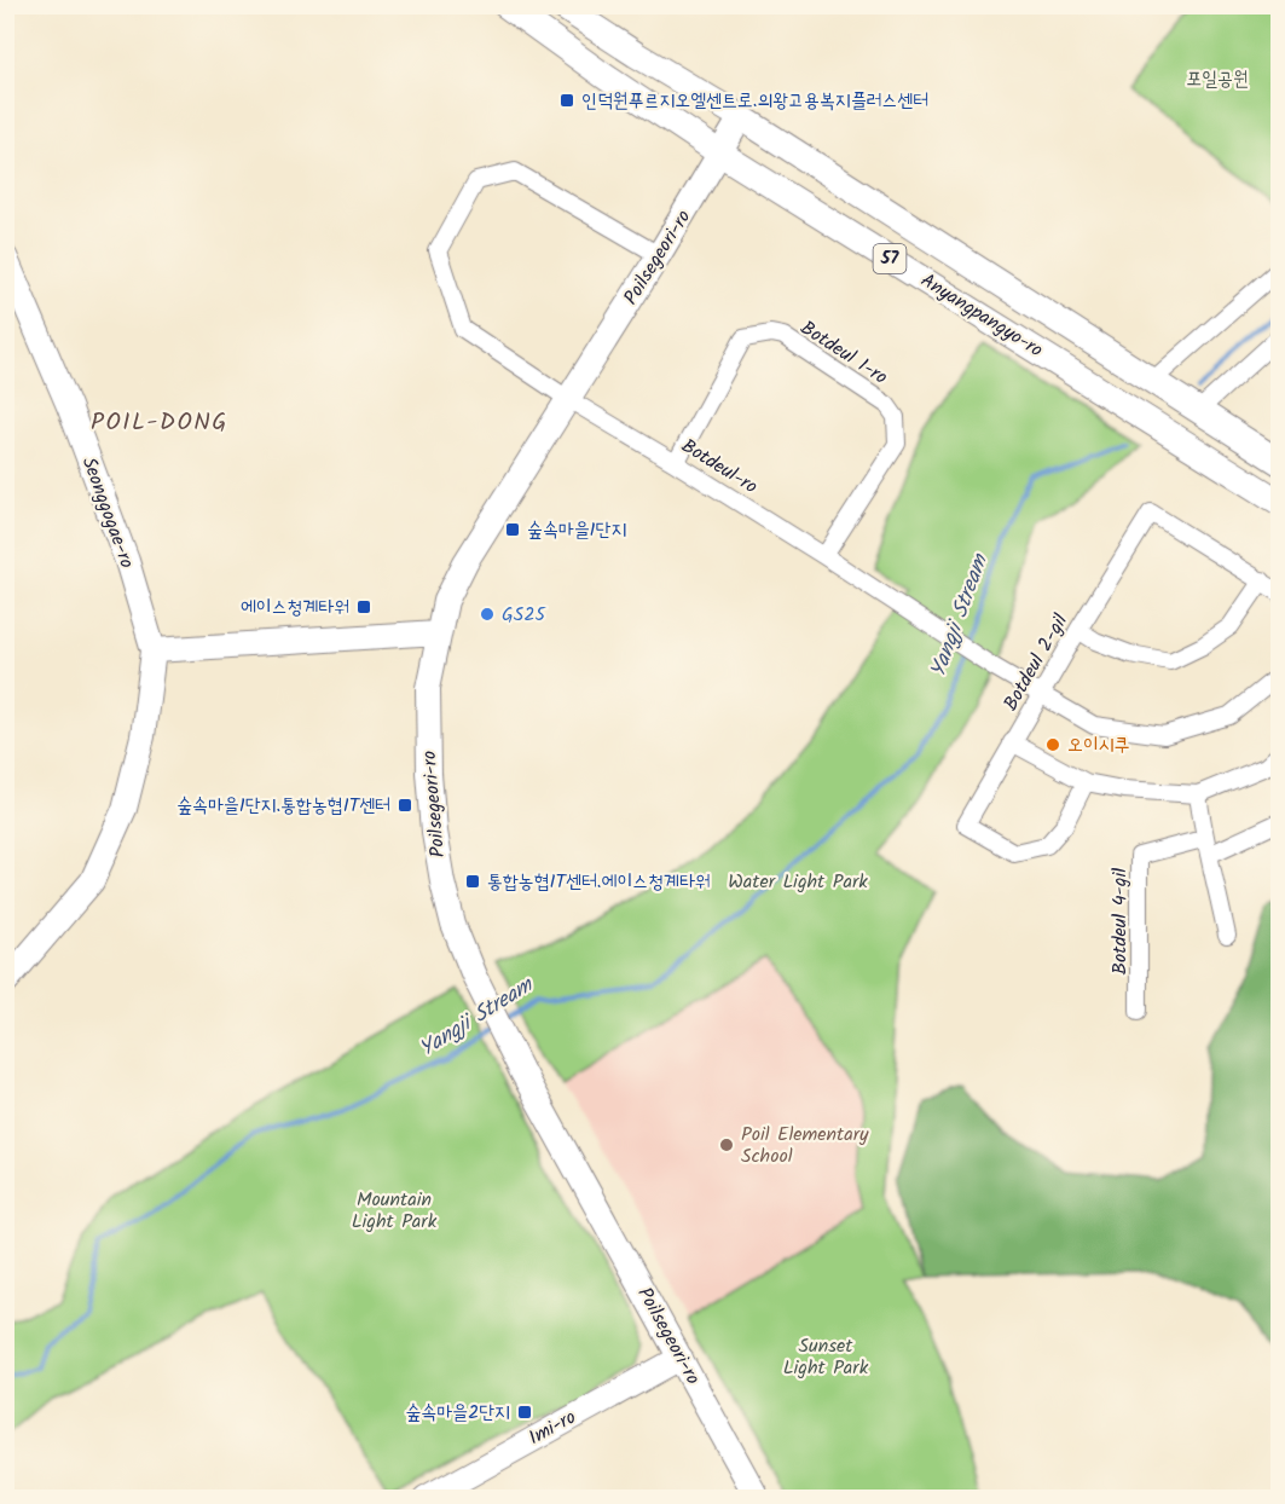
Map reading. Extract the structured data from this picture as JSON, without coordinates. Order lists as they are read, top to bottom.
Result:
{
  "streets": {
    "main road": ["57", "Anyangpangyo-ro"],
    "street": [
      "Poilsegeori-ro",
      "Botdeul 1-ro",
      "Botdeul-ro",
      "Seonggogae-ro",
      "Botdeul 2-gil",
      "Botdeul 4-gil",
      "Imi-ro"
    ]
  },
  "crossings": [
    ["Poilsegeori-ro", "Anyangpangyo-ro"],
    ["Poilsegeori-ro", "Botdeul-ro"],
    ["Poilsegeori-ro", "Imi-ro"],
    ["Botdeul 1-ro", "Botdeul-ro"],
    ["Botdeul-ro", "Botdeul 2-gil"]
  ],
  "districts": ["POIL-DONG"],
  "water": ["Yangji Stream"],
  "parks": [
    "포일공원",
    "Water Light Park",
    "Mountain Light Park",
    "Sunset Light Park"
  ],
  "places": {
    "transit": [
      "인덕원푸르지오엘센트로.의왕고용복지플러스센터",
      "숲속마을1단지",
      "에이스청계타워",
      "숲속마을1단지.통합농협IT센터",
      "통합농협IT센터.에이스청계타워",
      "숲속마을2단지"
    ],
    "other": ["GS25", "오이시쿠", "Poil Elementary School"]
  }
}
